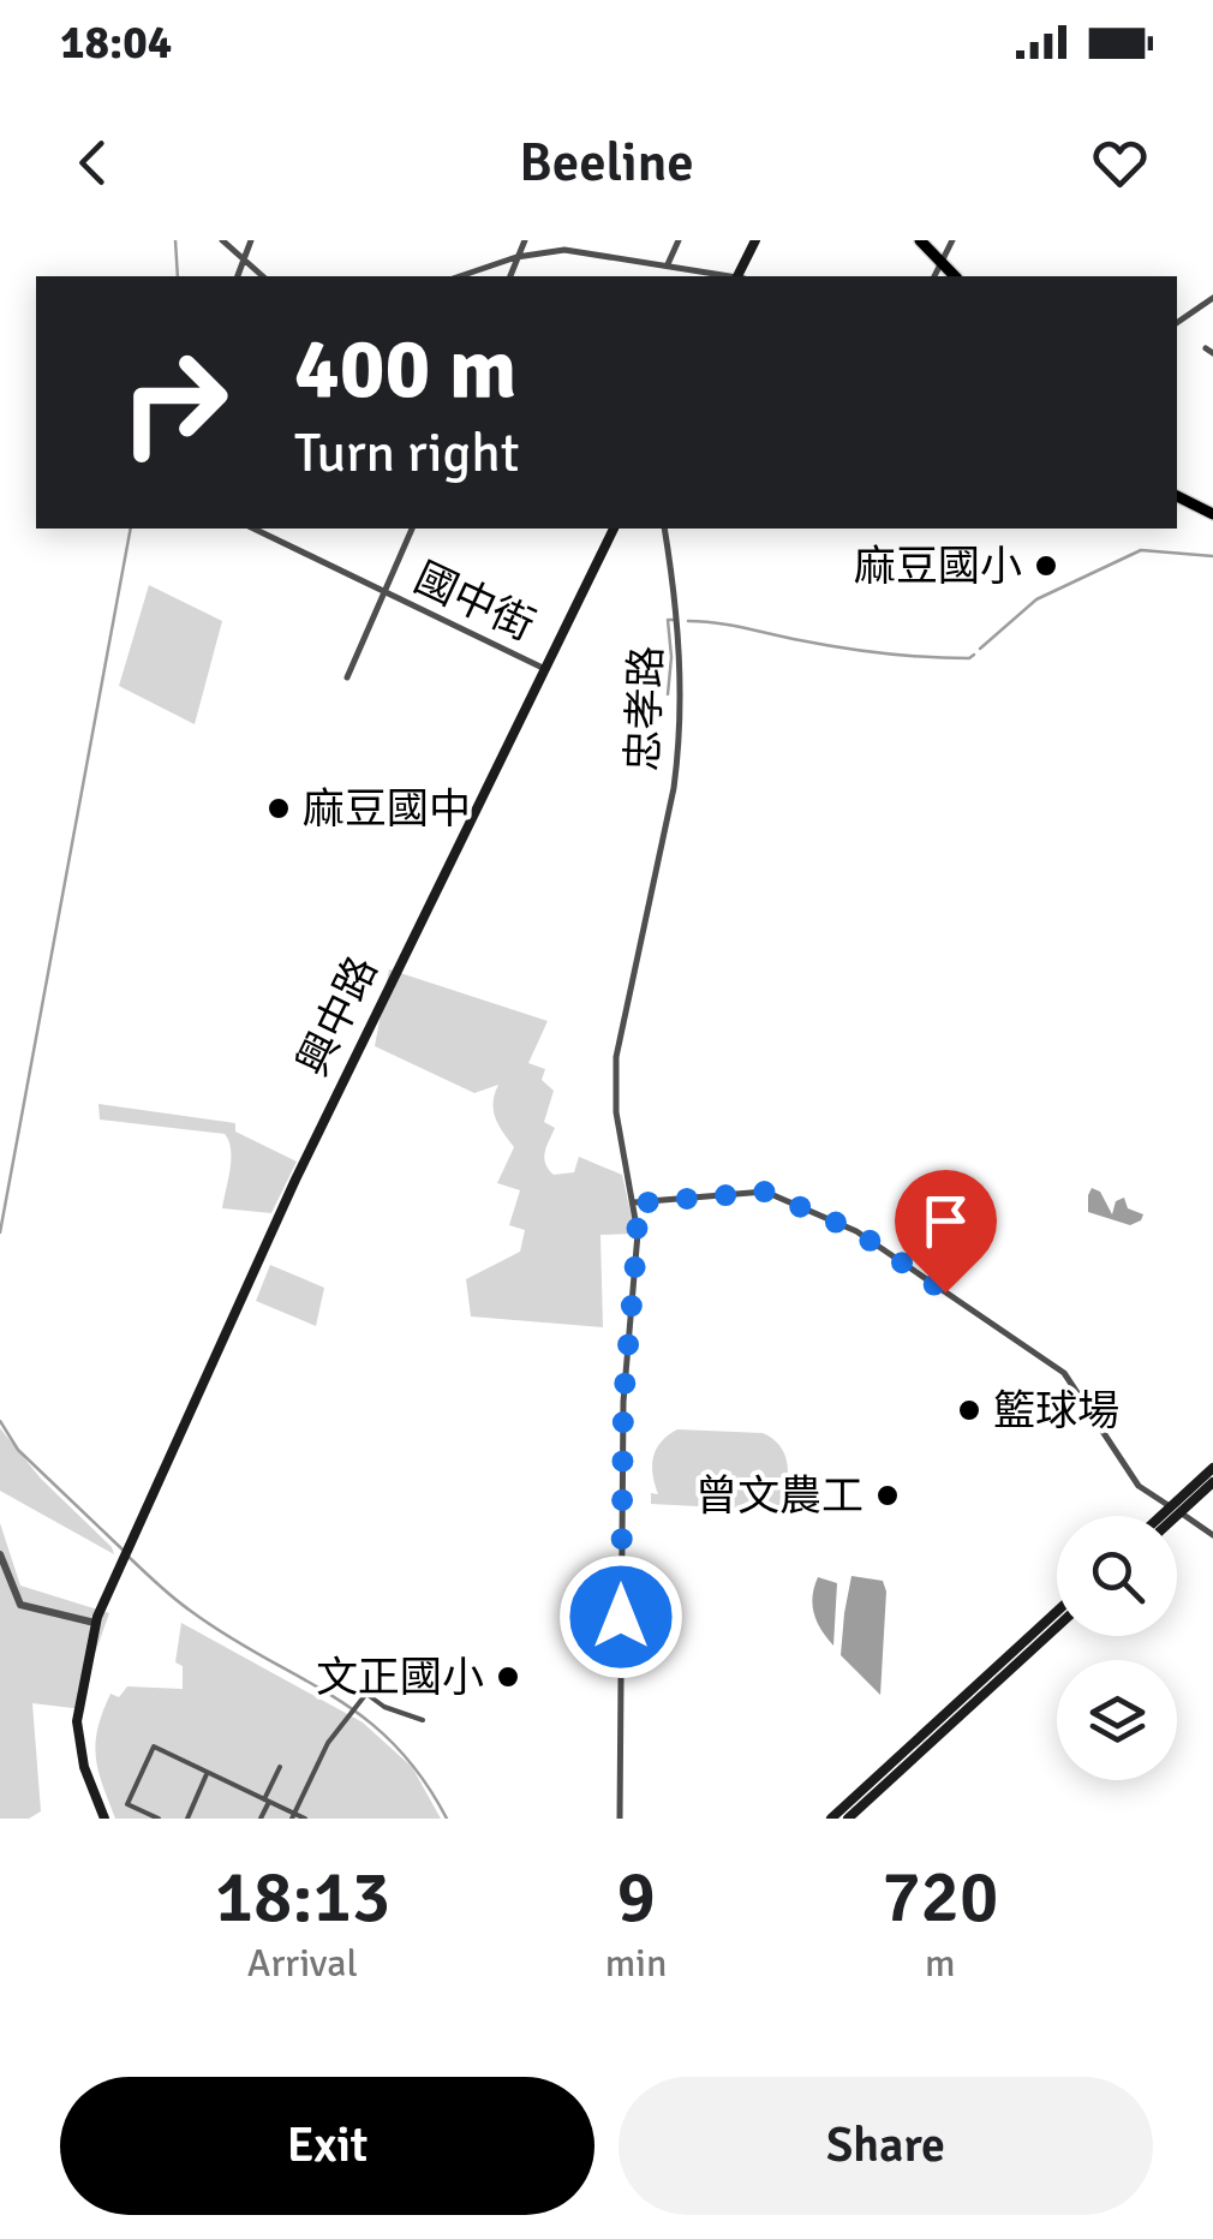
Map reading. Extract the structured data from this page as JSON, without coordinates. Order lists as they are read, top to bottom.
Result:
{
  "streets": {
    "main road": ["興中路"],
    "street": ["國中街", "忠孝路"]
  },
  "crossings": [
    ["國中街", "興中路"]
  ],
  "places": [
    "麻豆國小",
    "麻豆國中",
    "籃球場",
    "曾文農工",
    "文正國小"
  ],
  "page": {
    "status": "18:04",
    "header": "Beeline",
    "turn": ["400 m", "Turn right"],
    "eta": [
      "18:13",
      "Arrival",
      "9",
      "min",
      "720",
      "m"
    ],
    "buttons": ["Exit", "Share"]
  }
}
